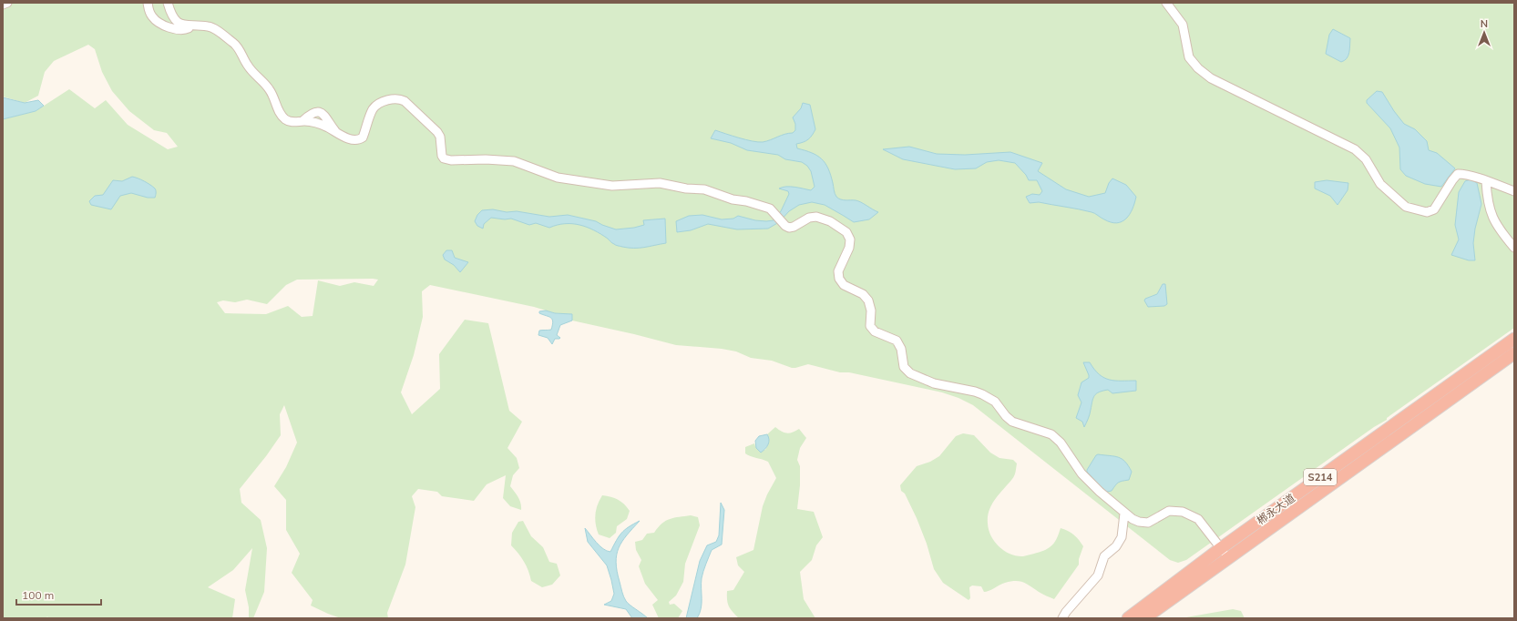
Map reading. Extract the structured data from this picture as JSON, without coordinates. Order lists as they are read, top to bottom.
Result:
{
  "streets": {
    "highway": ["S214", "郴永大道"]
  },
  "scale_bar": "100 m",
  "north": "top"
}
